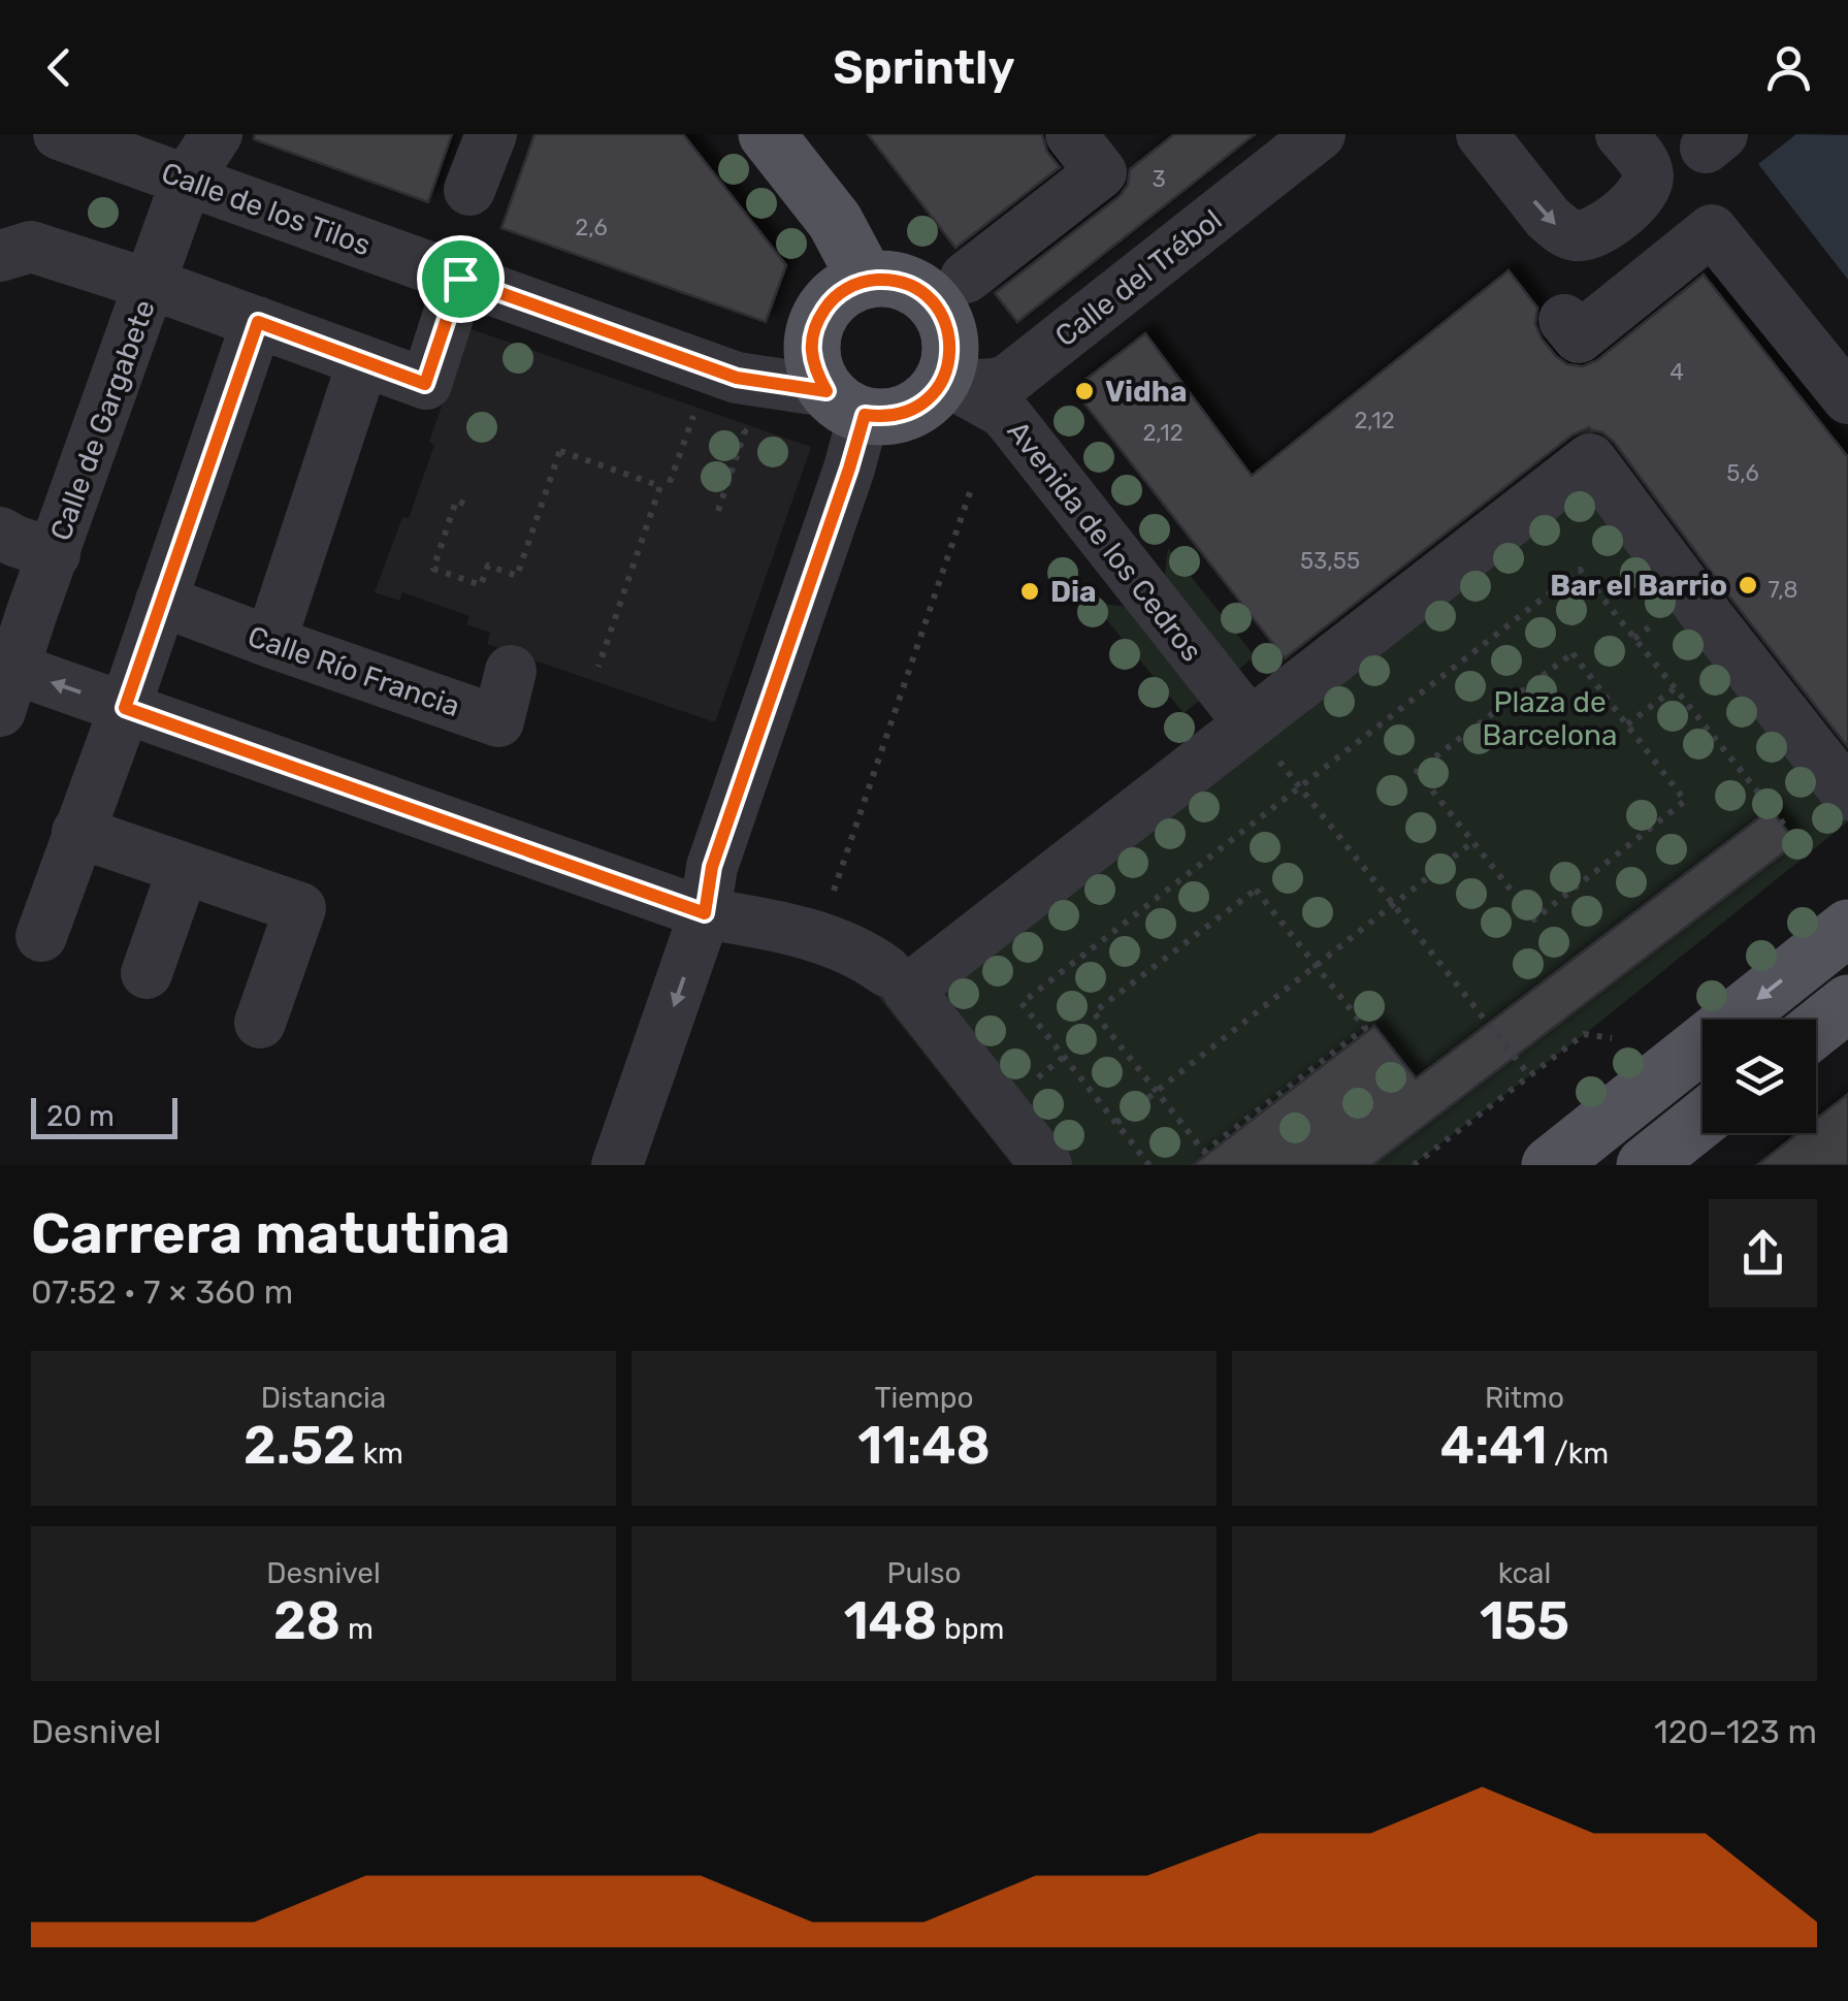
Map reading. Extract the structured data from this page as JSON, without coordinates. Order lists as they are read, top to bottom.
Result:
{
  "streets": {
    "street": [
      "Calle de los Tilos",
      "Calle del Trébol",
      "Calle de Gargabete",
      "Avenida de los Cedros",
      "Calle Río Francia"
    ]
  },
  "crossings": [
    ["Calle de los Tilos", "Calle del Trébol"],
    ["Calle de los Tilos", "Calle de Gargabete"],
    ["Calle de los Tilos", "Avenida de los Cedros"],
    ["Calle del Trébol", "Avenida de los Cedros"]
  ],
  "parks": ["Plaza de Barcelona"],
  "places": ["Vidha", "Bar el Barrio", "Dia"],
  "house_numbers": [
    "3",
    "2,6",
    "4",
    "2,12",
    "2,12",
    "5,6",
    "53,55",
    "7,8"
  ],
  "scale_bar": "20 m",
  "page": {
    "header": "Sprintly",
    "scale": "20 m",
    "heading": ["Carrera matutina", "07:52 · 7 × 360 m"],
    "stats": [
      ["Distancia", "2.52 km"],
      ["Tiempo", "11:48"],
      ["Ritmo", "4:41 /km"],
      ["Desnivel", "28 m"],
      ["Pulso", "148 bpm"],
      ["kcal", "155"]
    ],
    "chart": ["Desnivel", "120–123 m"]
  }
}
